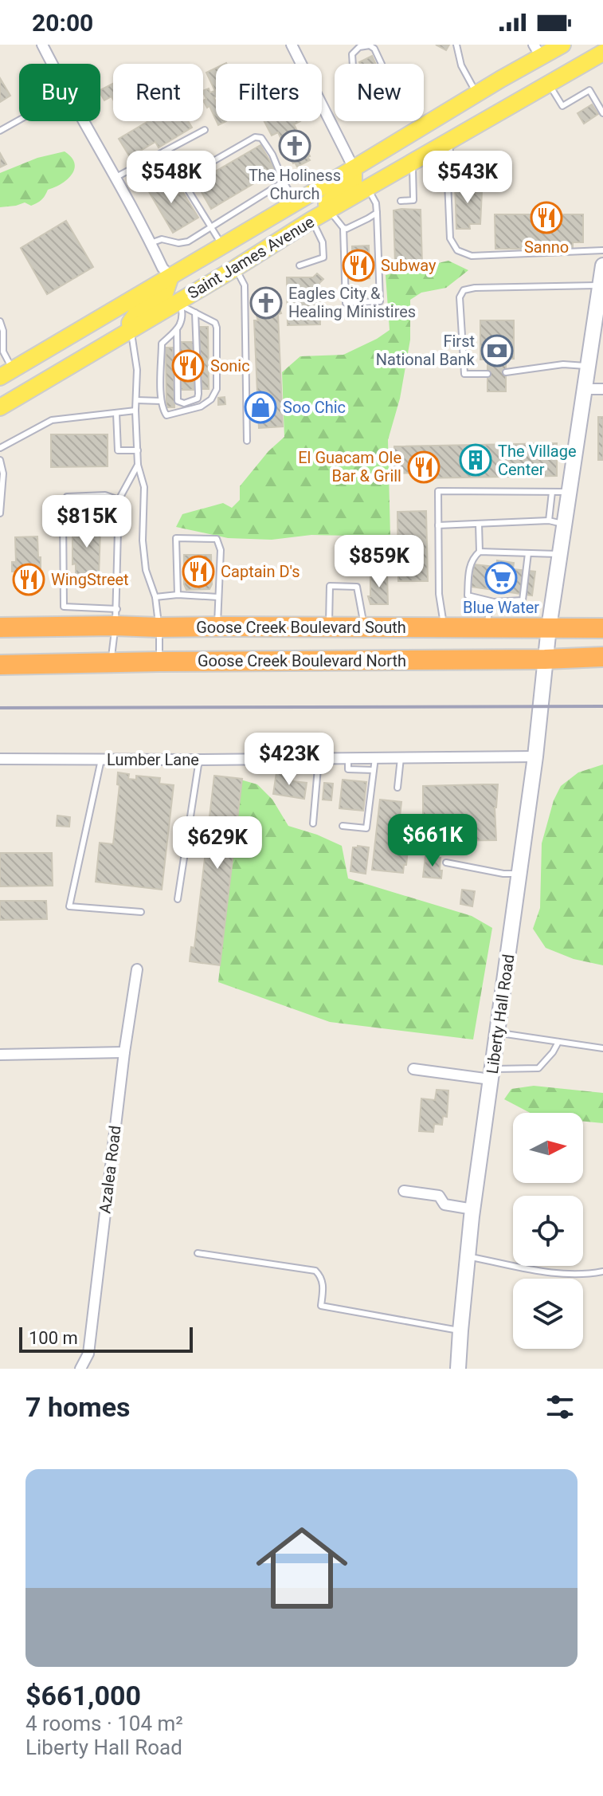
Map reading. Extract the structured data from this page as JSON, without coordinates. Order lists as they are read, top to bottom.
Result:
{
  "streets": {
    "highway": ["Goose Creek Boulevard South", "Goose Creek Boulevard North"],
    "main road": ["Saint James Avenue", "Liberty Hall Road"],
    "street": ["Lumber Lane", "Azalea Road"]
  },
  "crossings": [
    ["Goose Creek Boulevard South", "Liberty Hall Road"],
    ["Goose Creek Boulevard North", "Liberty Hall Road"],
    ["Lumber Lane", "Liberty Hall Road"]
  ],
  "places": {
    "church": ["The Holiness Church", "Eagles City & Healing Ministires"],
    "restaurant": [
      "Sanno",
      "Subway",
      "Sonic",
      "El Guacam Ole Bar & Grill",
      "Captain D's",
      "WingStreet"
    ],
    "bank": ["First National Bank"],
    "shop": ["Soo Chic"],
    "building": ["The Village Center"],
    "supermarket": ["Blue Water"]
  },
  "scale_bar": "100 m",
  "north": "right",
  "page": {
    "status": "20:00",
    "chip": [
      "Buy",
      "Rent",
      "Filters",
      "New"
    ],
    "price": [
      "$548K",
      "$543K",
      "$815K",
      "$859K",
      "$423K",
      "$661K",
      "$629K"
    ],
    "scale": "100 m",
    "heading": "7 homes",
    "list": [
      {
        "name": "$661,000",
        "note": "4 rooms · 104 m² · Liberty Hall Road"
      }
    ]
  }
}
